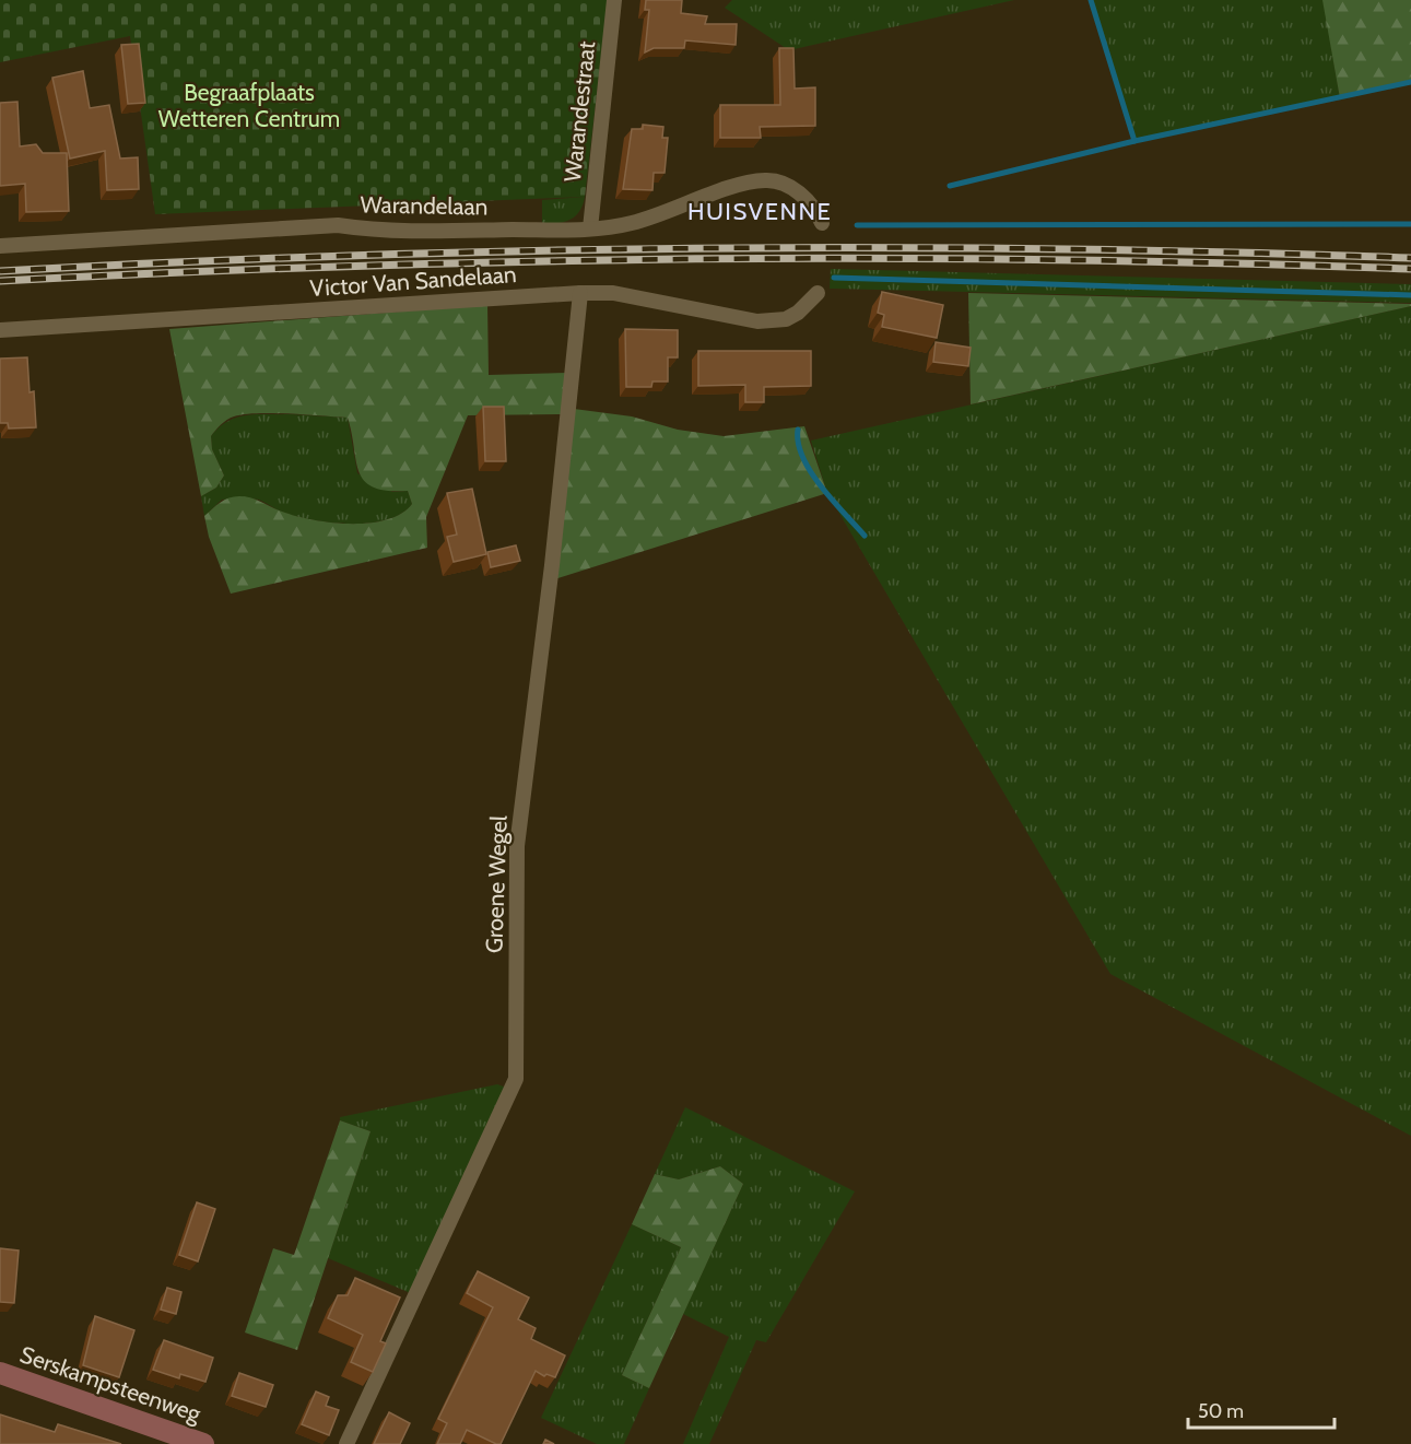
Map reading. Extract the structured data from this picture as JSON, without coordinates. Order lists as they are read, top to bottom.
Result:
{
  "streets": {
    "street": [
      "Warandestraat",
      "Warandelaan",
      "Victor Van Sandelaan",
      "Groene Wegel",
      "Serskampsteenweg"
    ]
  },
  "crossings": [
    ["Warandestraat", "Warandelaan"],
    ["Victor Van Sandelaan", "Groene Wegel"]
  ],
  "districts": ["HUISVENNE"],
  "parks": ["Begraafplaats Wetteren Centrum"],
  "scale_bar": "50 m"
}
